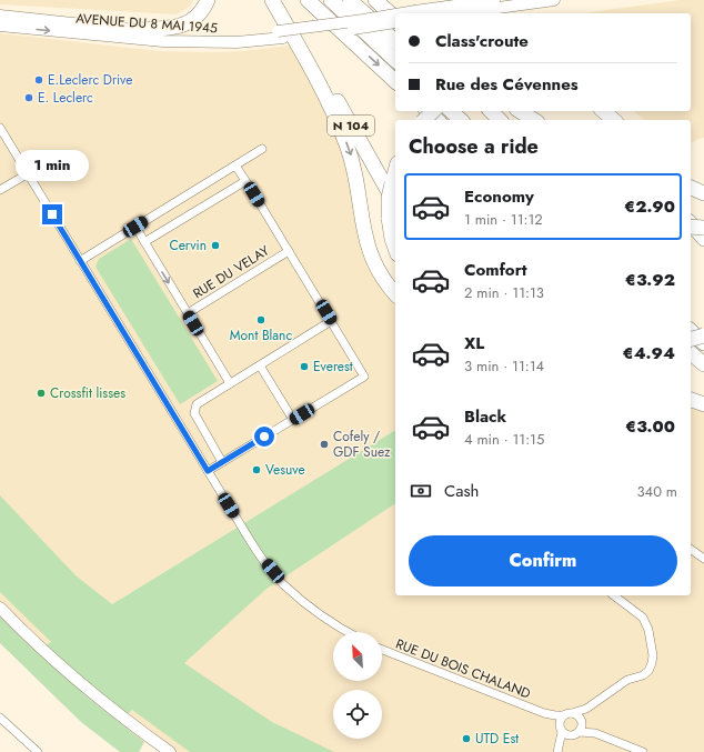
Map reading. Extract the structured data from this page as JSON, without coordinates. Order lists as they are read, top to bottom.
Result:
{
  "streets": {
    "highway": ["N 104"],
    "main road": ["AVENUE DU 8 MAI 1945"],
    "street": ["RUE DU VELAY", "RUE DU BOIS CHALAND"]
  },
  "places": [
    "E.Leclerc Drive",
    "E. Leclerc",
    "Cervin",
    "Mont Blanc",
    "Everest",
    "Crossfit lisses",
    "Cofely / GDF Suez",
    "Vesuve",
    "UTD Est"
  ],
  "north": "top left",
  "page": {
    "banner": ["Class'croute", "Rue des Cévennes"],
    "heading": "Choose a ride",
    "bubble": "1 min",
    "list": [
      {
        "name": "Economy",
        "note": "1 min · 11:12",
        "value": "€2.90"
      },
      {
        "name": "Comfort",
        "note": "2 min · 11:13",
        "value": "€3.92"
      },
      {
        "name": "XL",
        "note": "3 min · 11:14",
        "value": "€4.94"
      },
      {
        "name": "Black",
        "note": "4 min · 11:15",
        "value": "€3.00"
      }
    ],
    "pay": ["Cash", "340 m"],
    "buttons": "Confirm"
  }
}
